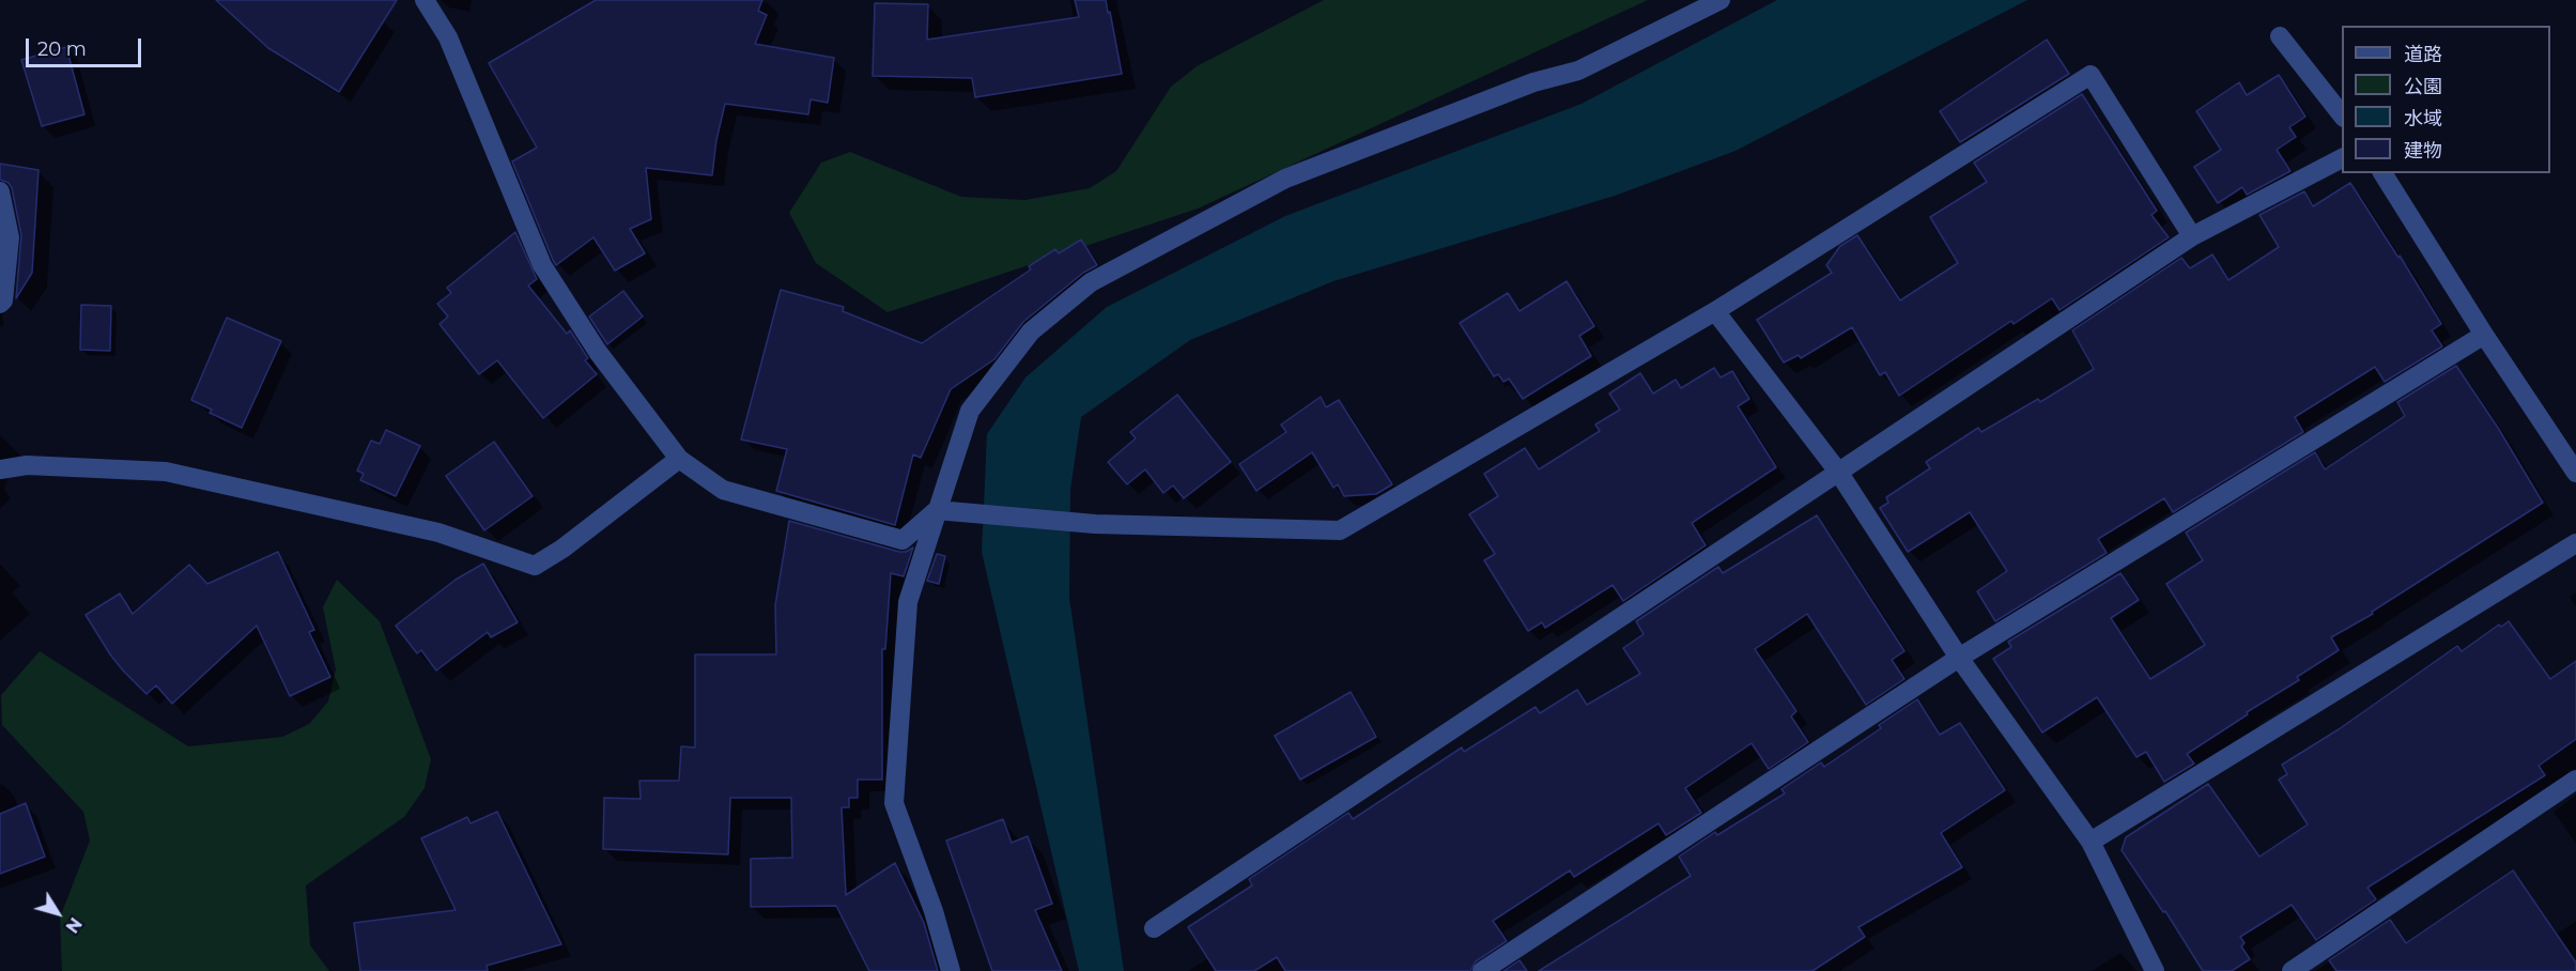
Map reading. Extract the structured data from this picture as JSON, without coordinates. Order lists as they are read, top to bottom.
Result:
{
  "legend": [
    "道路",
    "公園",
    "水域",
    "建物"
  ],
  "scale_bar": "20 m",
  "north": "bottom right"
}
